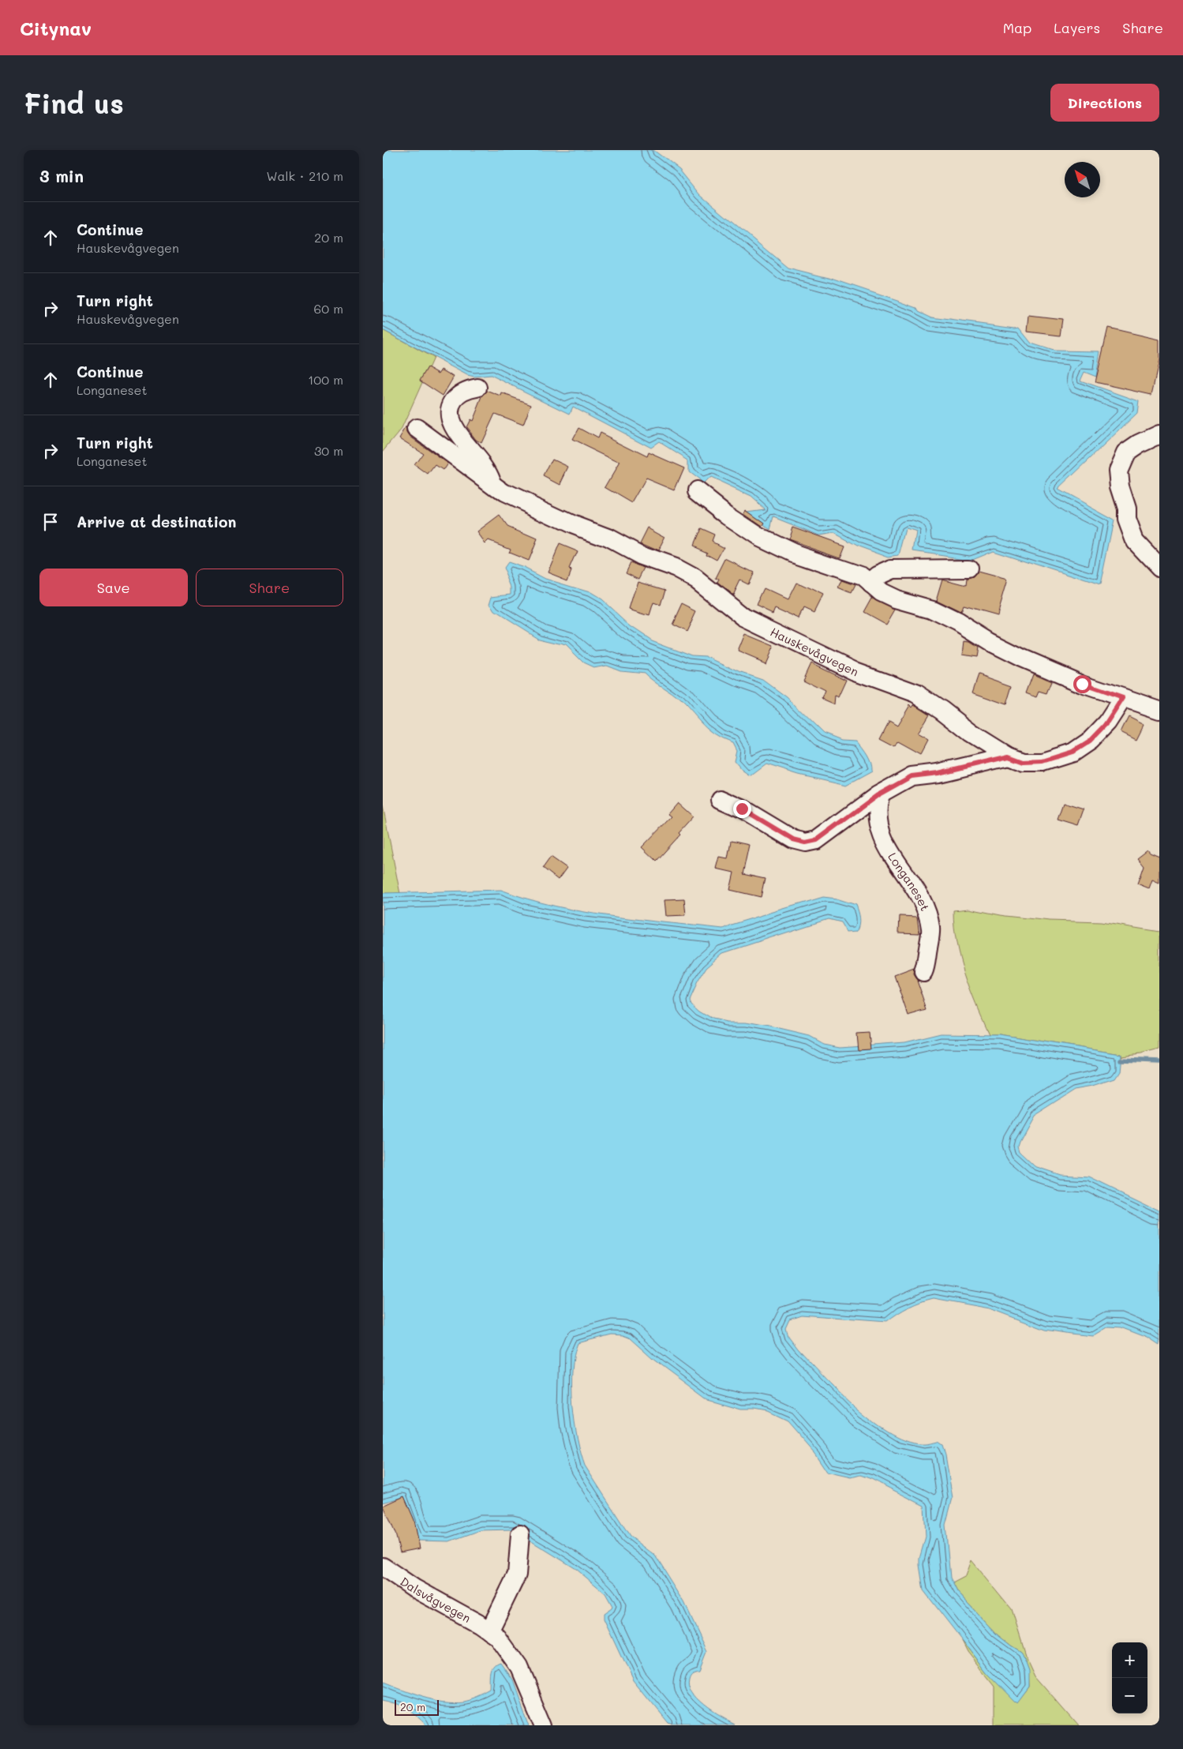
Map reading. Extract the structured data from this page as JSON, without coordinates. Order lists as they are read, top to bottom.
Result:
{
  "streets": {
    "street": ["Hauskevågvegen", "Longaneset", "Dalsvågvegen"]
  },
  "scale_bar": "20 m",
  "north": "top left",
  "page": {
    "header": "Citynav",
    "nav": ["Map", "Layers", "Share"],
    "buttons": [
      "Directions",
      ["Save", "Share"]
    ],
    "title": "Find us",
    "heading": ["3 min", "Walk · 210 m"],
    "list": [
      ["Continue", "Hauskevågvegen", "20 m"],
      ["Turn right", "Hauskevågvegen", "60 m"],
      ["Continue", "Longaneset", "100 m"],
      ["Turn right", "Longaneset", "30 m"],
      "Arrive at destination"
    ],
    "map_buttons": ["+", "−"],
    "scale": "20 m"
  }
}
